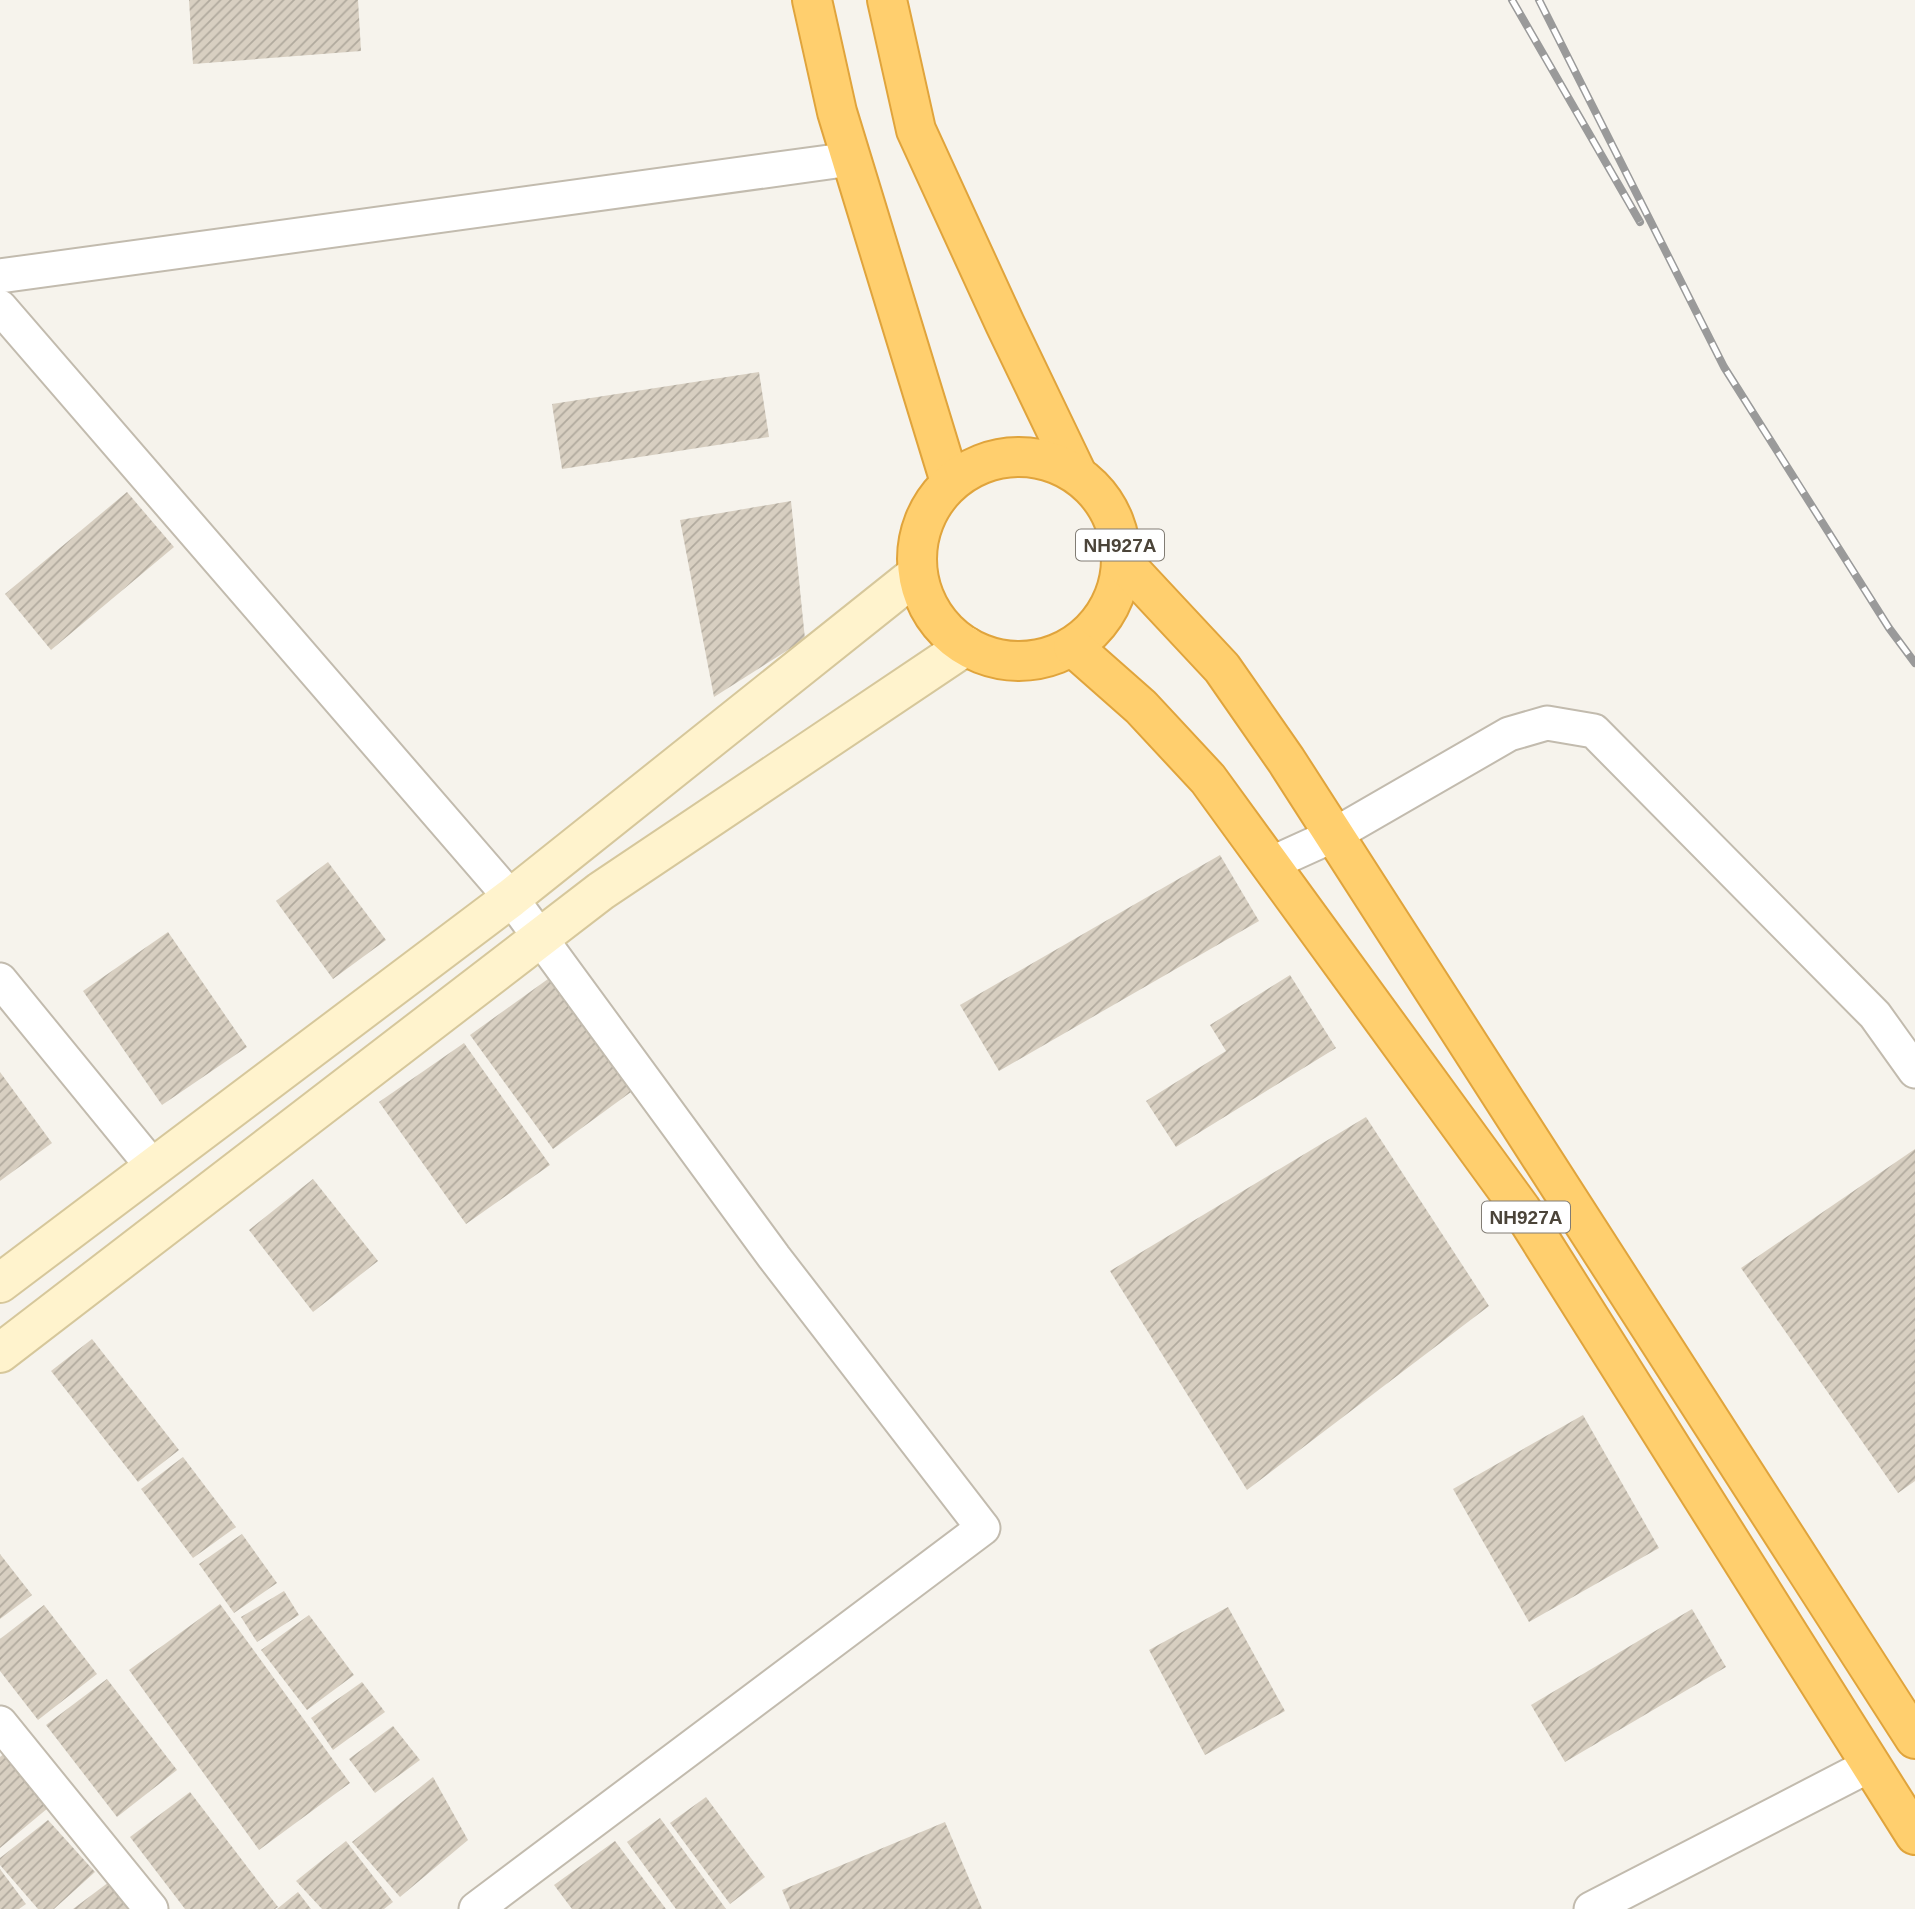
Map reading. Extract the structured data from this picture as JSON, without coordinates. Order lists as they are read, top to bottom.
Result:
{
  "streets": {
    "highway": ["NH927A"]
  }
}
